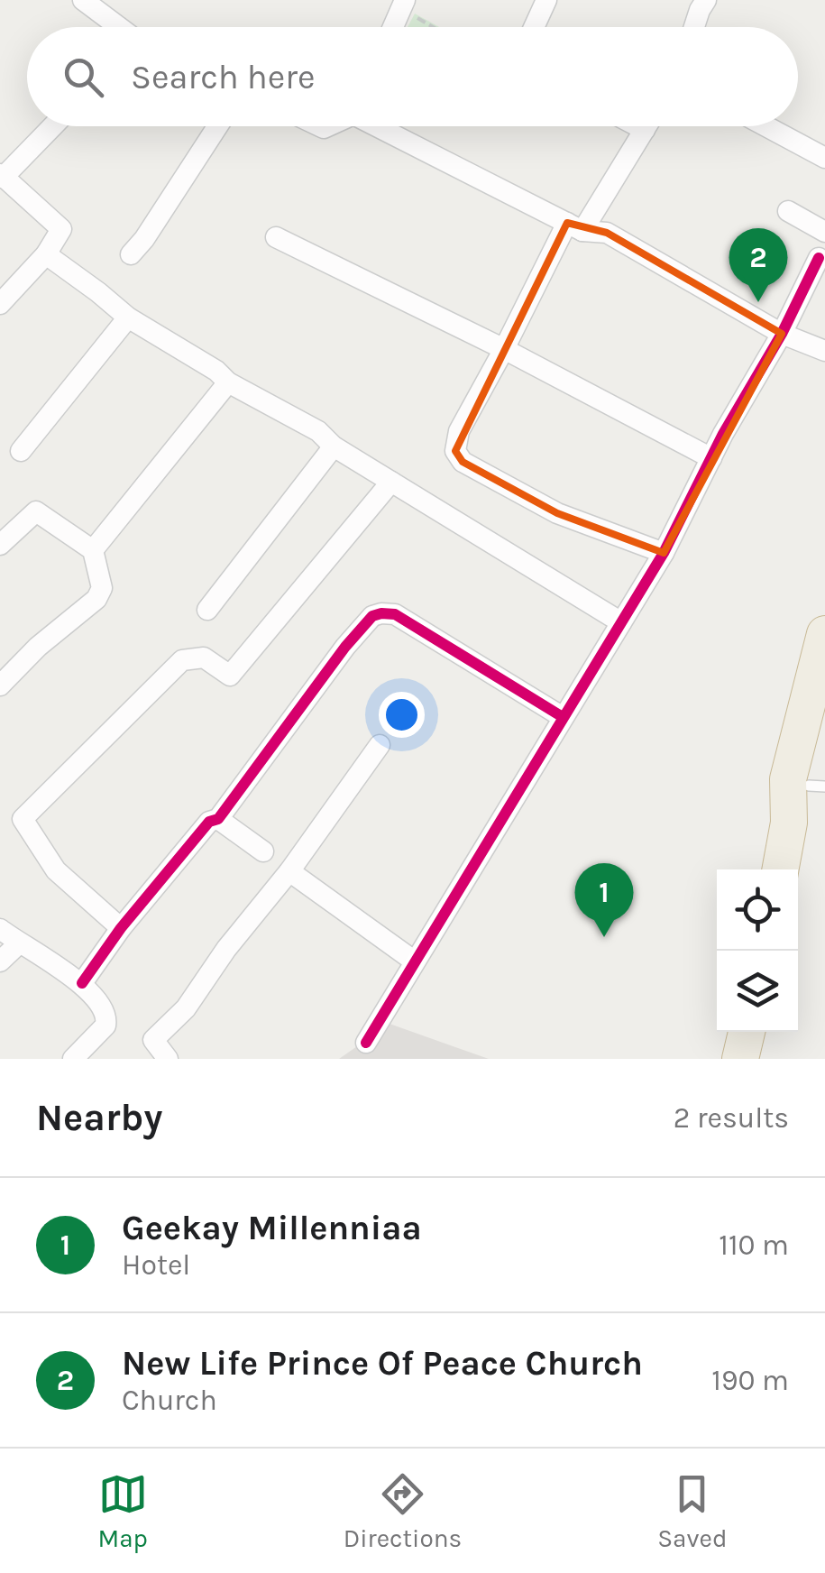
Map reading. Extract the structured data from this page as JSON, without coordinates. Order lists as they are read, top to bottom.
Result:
{
  "page": {
    "search": "Search here",
    "pins": ["2", "1"],
    "heading": ["Nearby", "2 results"],
    "list": [
      {
        "mark": "1",
        "name": "Geekay Millenniaa",
        "note": "Hotel",
        "value": "110 m"
      },
      {
        "mark": "2",
        "name": "New Life Prince Of Peace Church",
        "note": "Church",
        "value": "190 m"
      }
    ],
    "nav": ["Map", "Directions", "Saved"]
  }
}
